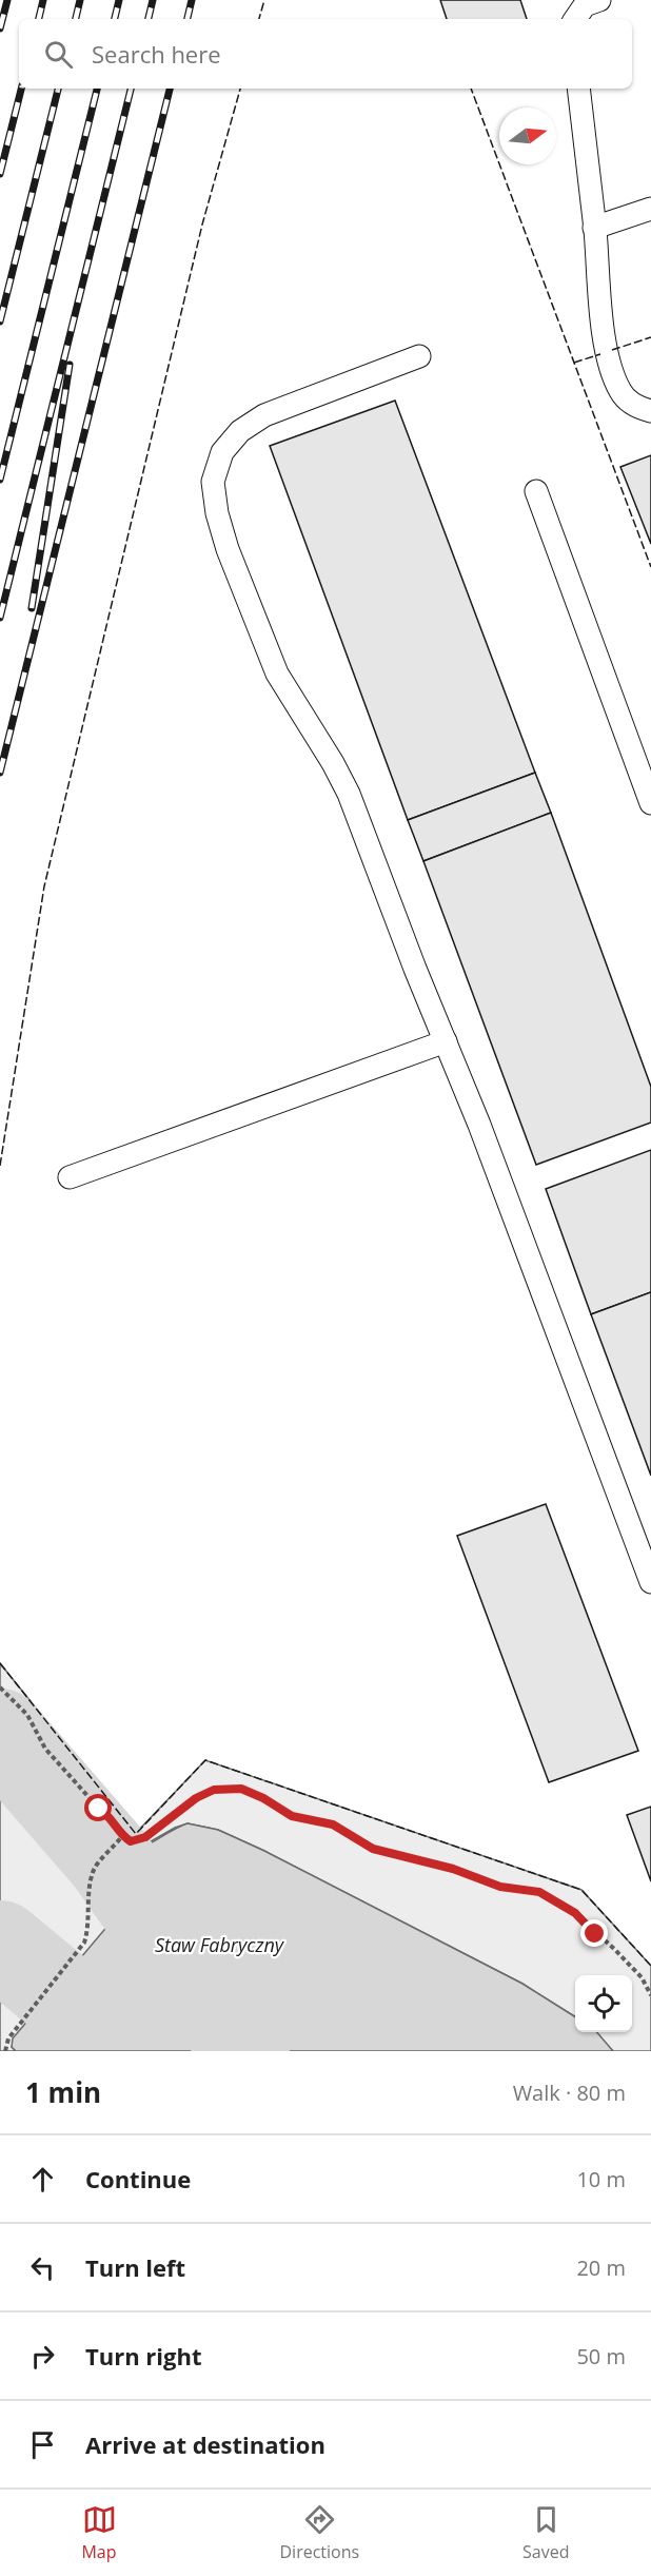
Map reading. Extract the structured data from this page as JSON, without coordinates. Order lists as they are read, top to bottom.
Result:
{
  "water": ["Staw Fabryczny"],
  "north": "right",
  "page": {
    "search": "Search here",
    "heading": ["1 min", "Walk · 80 m"],
    "list": [
      ["Continue", "10 m"],
      ["Turn left", "20 m"],
      ["Turn right", "50 m"],
      "Arrive at destination"
    ],
    "nav": ["Map", "Directions", "Saved"]
  }
}
